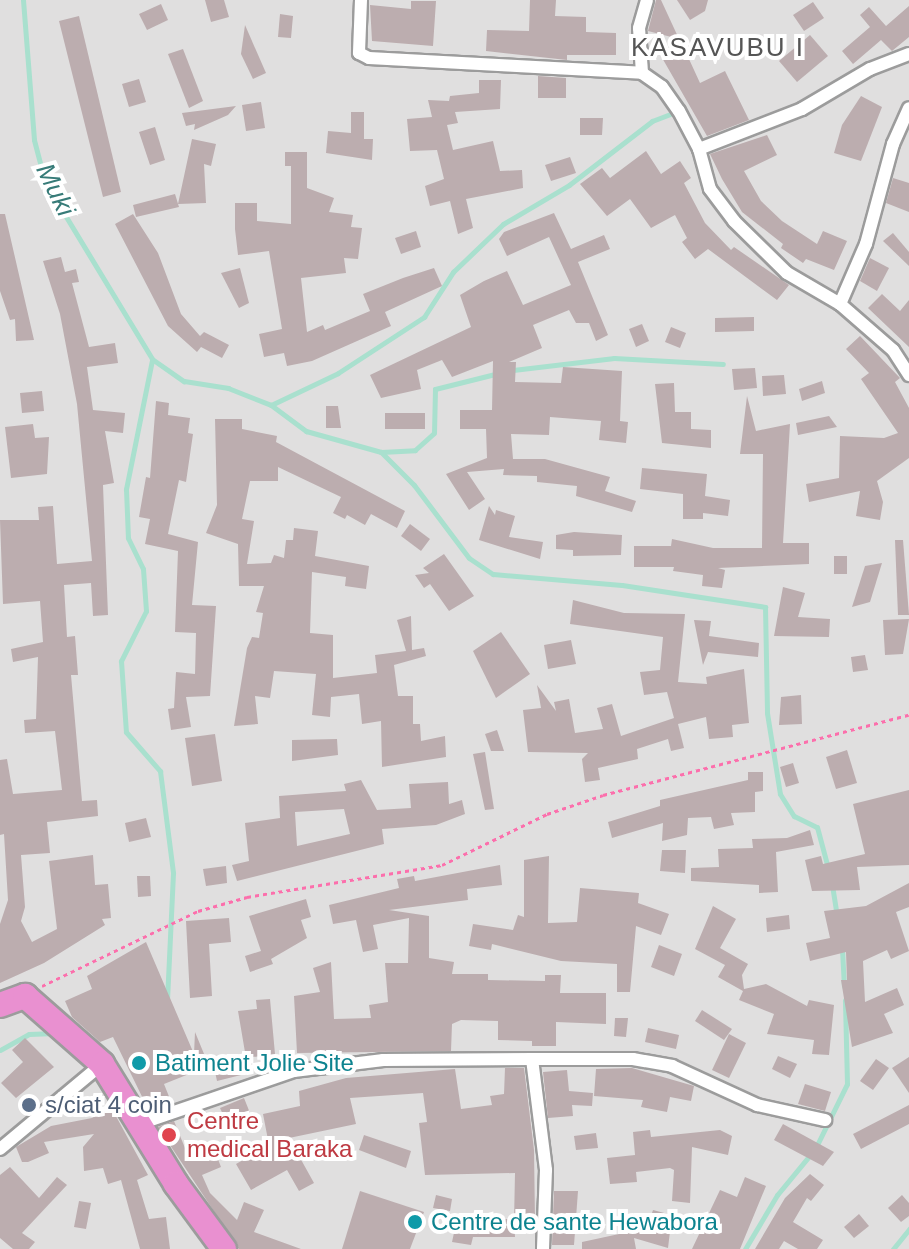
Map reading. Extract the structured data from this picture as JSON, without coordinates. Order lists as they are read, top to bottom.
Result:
{
  "districts": ["KASAVUBU I"],
  "water": ["Muki"],
  "places": [
    "Batiment Jolie Site",
    "s/ciat 4 coin",
    "Centre medical Baraka",
    "Centre de sante Hewabora"
  ]
}
